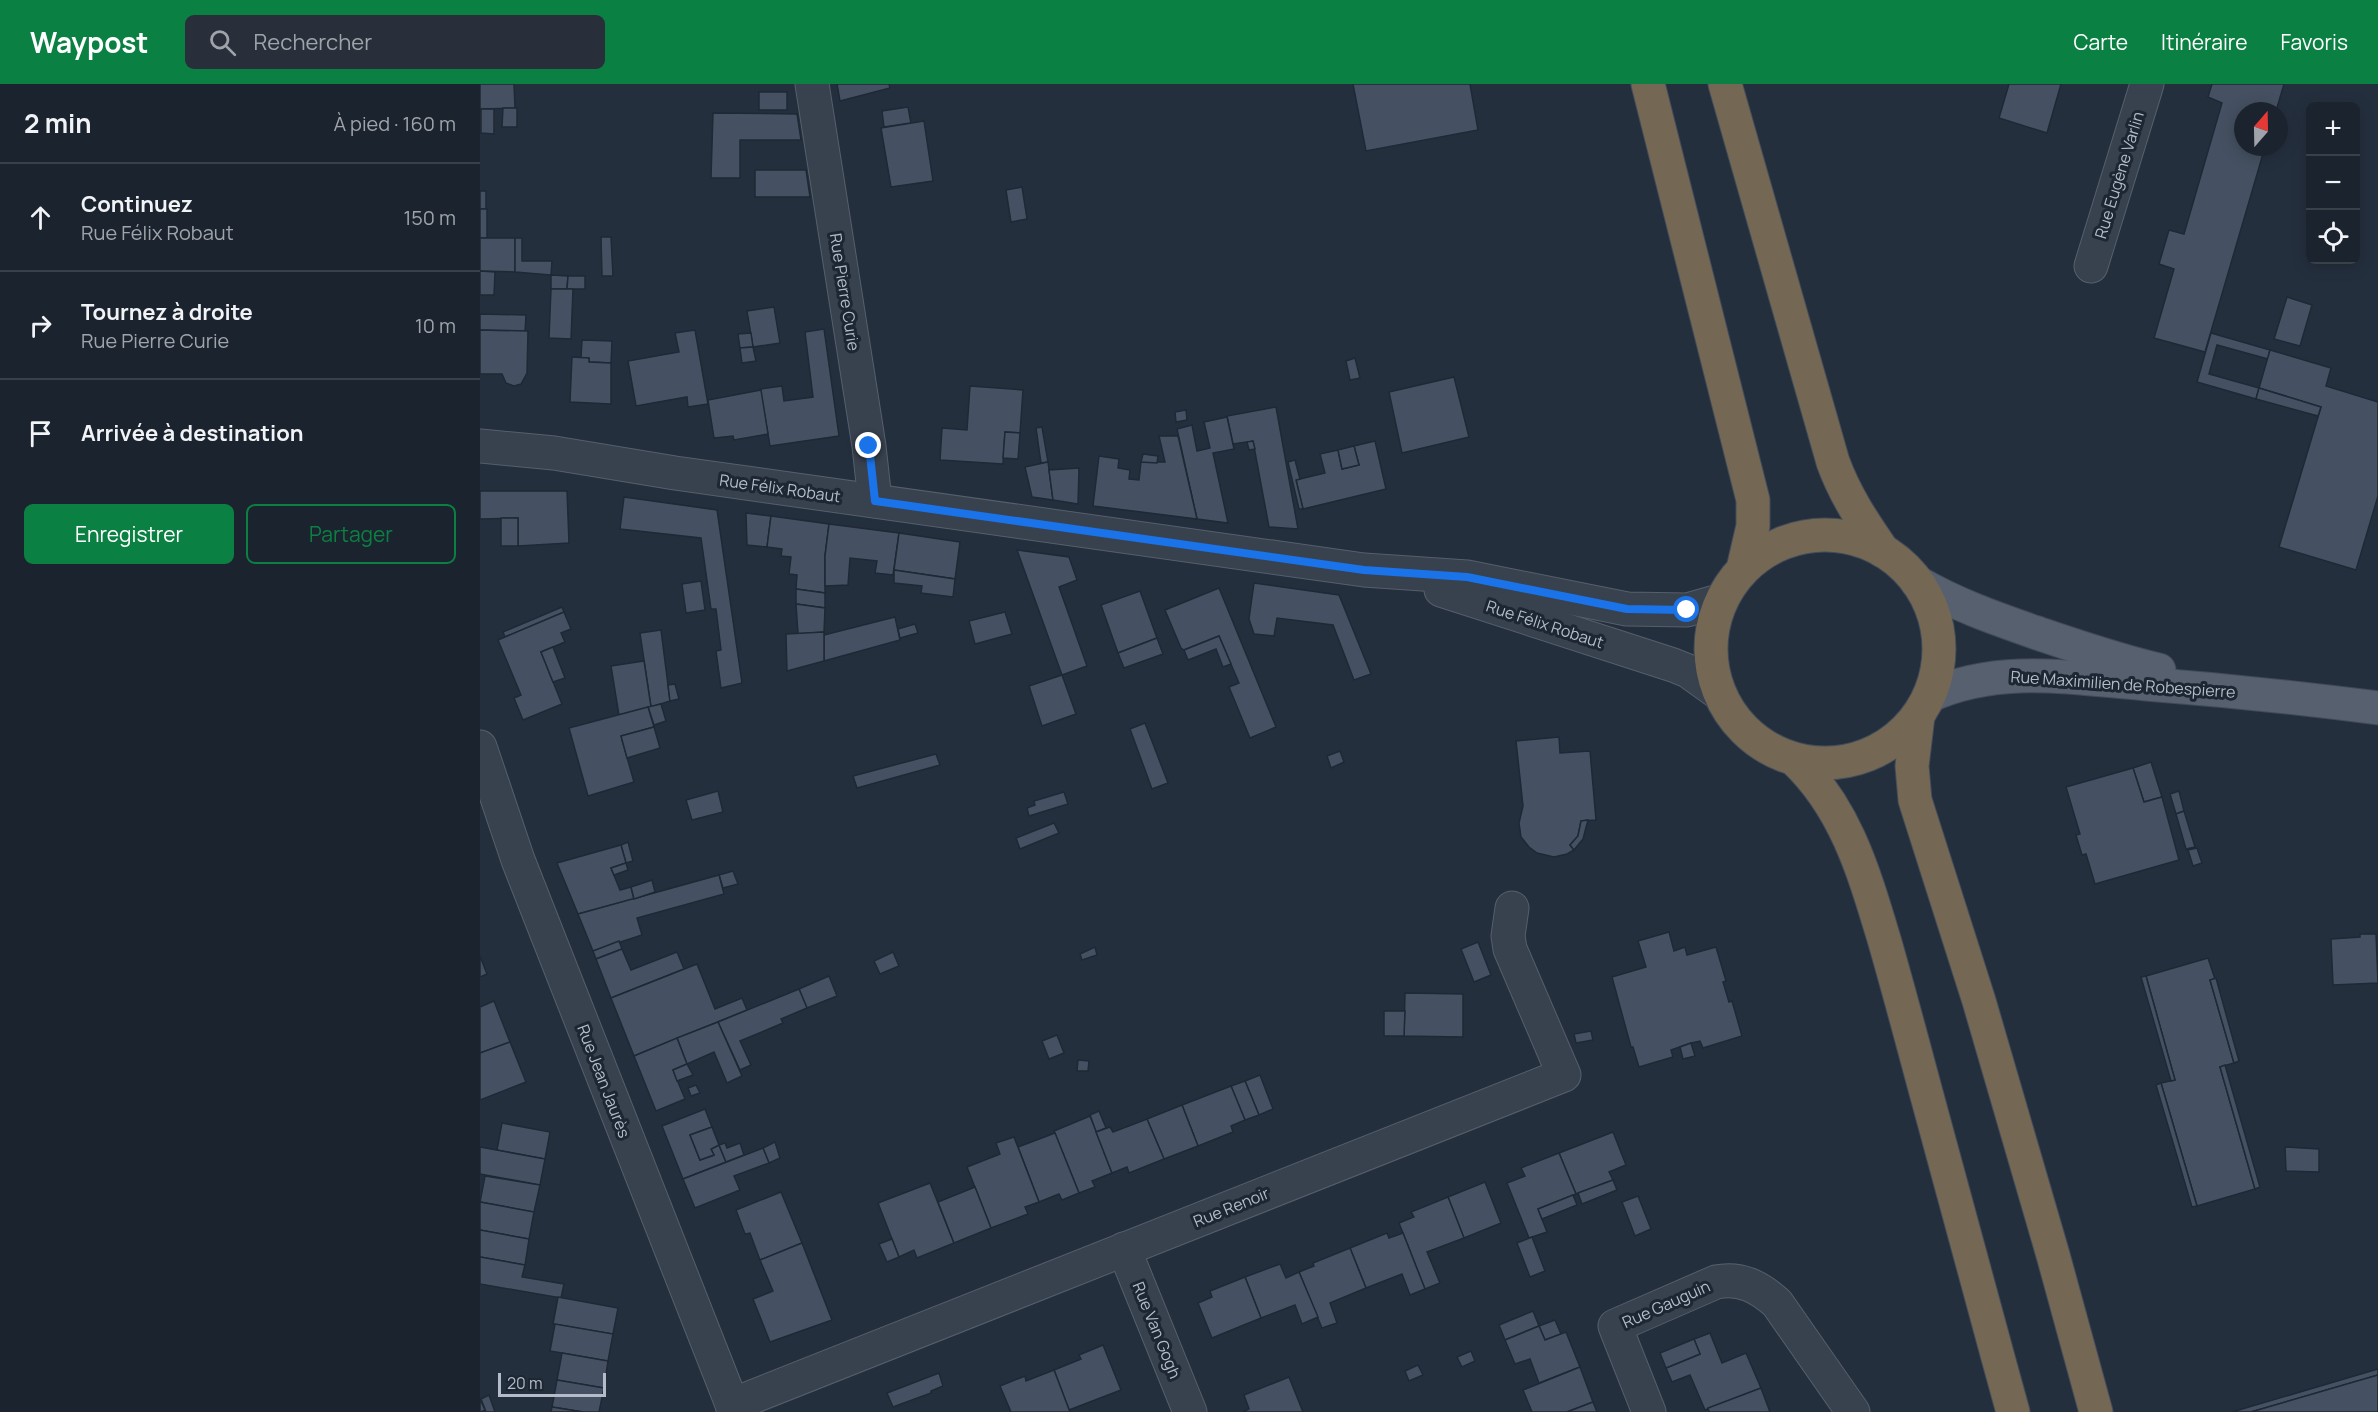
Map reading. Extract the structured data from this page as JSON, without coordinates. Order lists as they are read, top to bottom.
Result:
{
  "streets": {
    "main road": ["Rue Maximilien de Robespierre"],
    "street": [
      "Rue Eugène Varlin",
      "Rue Pierre Curie",
      "Rue Félix Robaut",
      "Rue Jean Jaurès",
      "Rue Renoir",
      "Rue Gauguin",
      "Rue Van Gogh"
    ]
  },
  "crossings": [
    ["Rue Pierre Curie", "Rue Félix Robaut"],
    ["Rue Jean Jaurès", "Rue Renoir"],
    ["Rue Renoir", "Rue Van Gogh"]
  ],
  "scale_bar": "20 m",
  "north": "top",
  "page": {
    "header": "Waypost",
    "search": "Rechercher",
    "nav": ["Carte", "Itinéraire", "Favoris"],
    "heading": ["2 min", "À pied · 160 m"],
    "map_buttons": ["+", "−"],
    "list": [
      ["Continuez", "Rue Félix Robaut", "150 m"],
      ["Tournez à droite", "Rue Pierre Curie", "10 m"],
      "Arrivée à destination"
    ],
    "buttons": ["Enregistrer", "Partager"],
    "scale": "20 m"
  }
}
